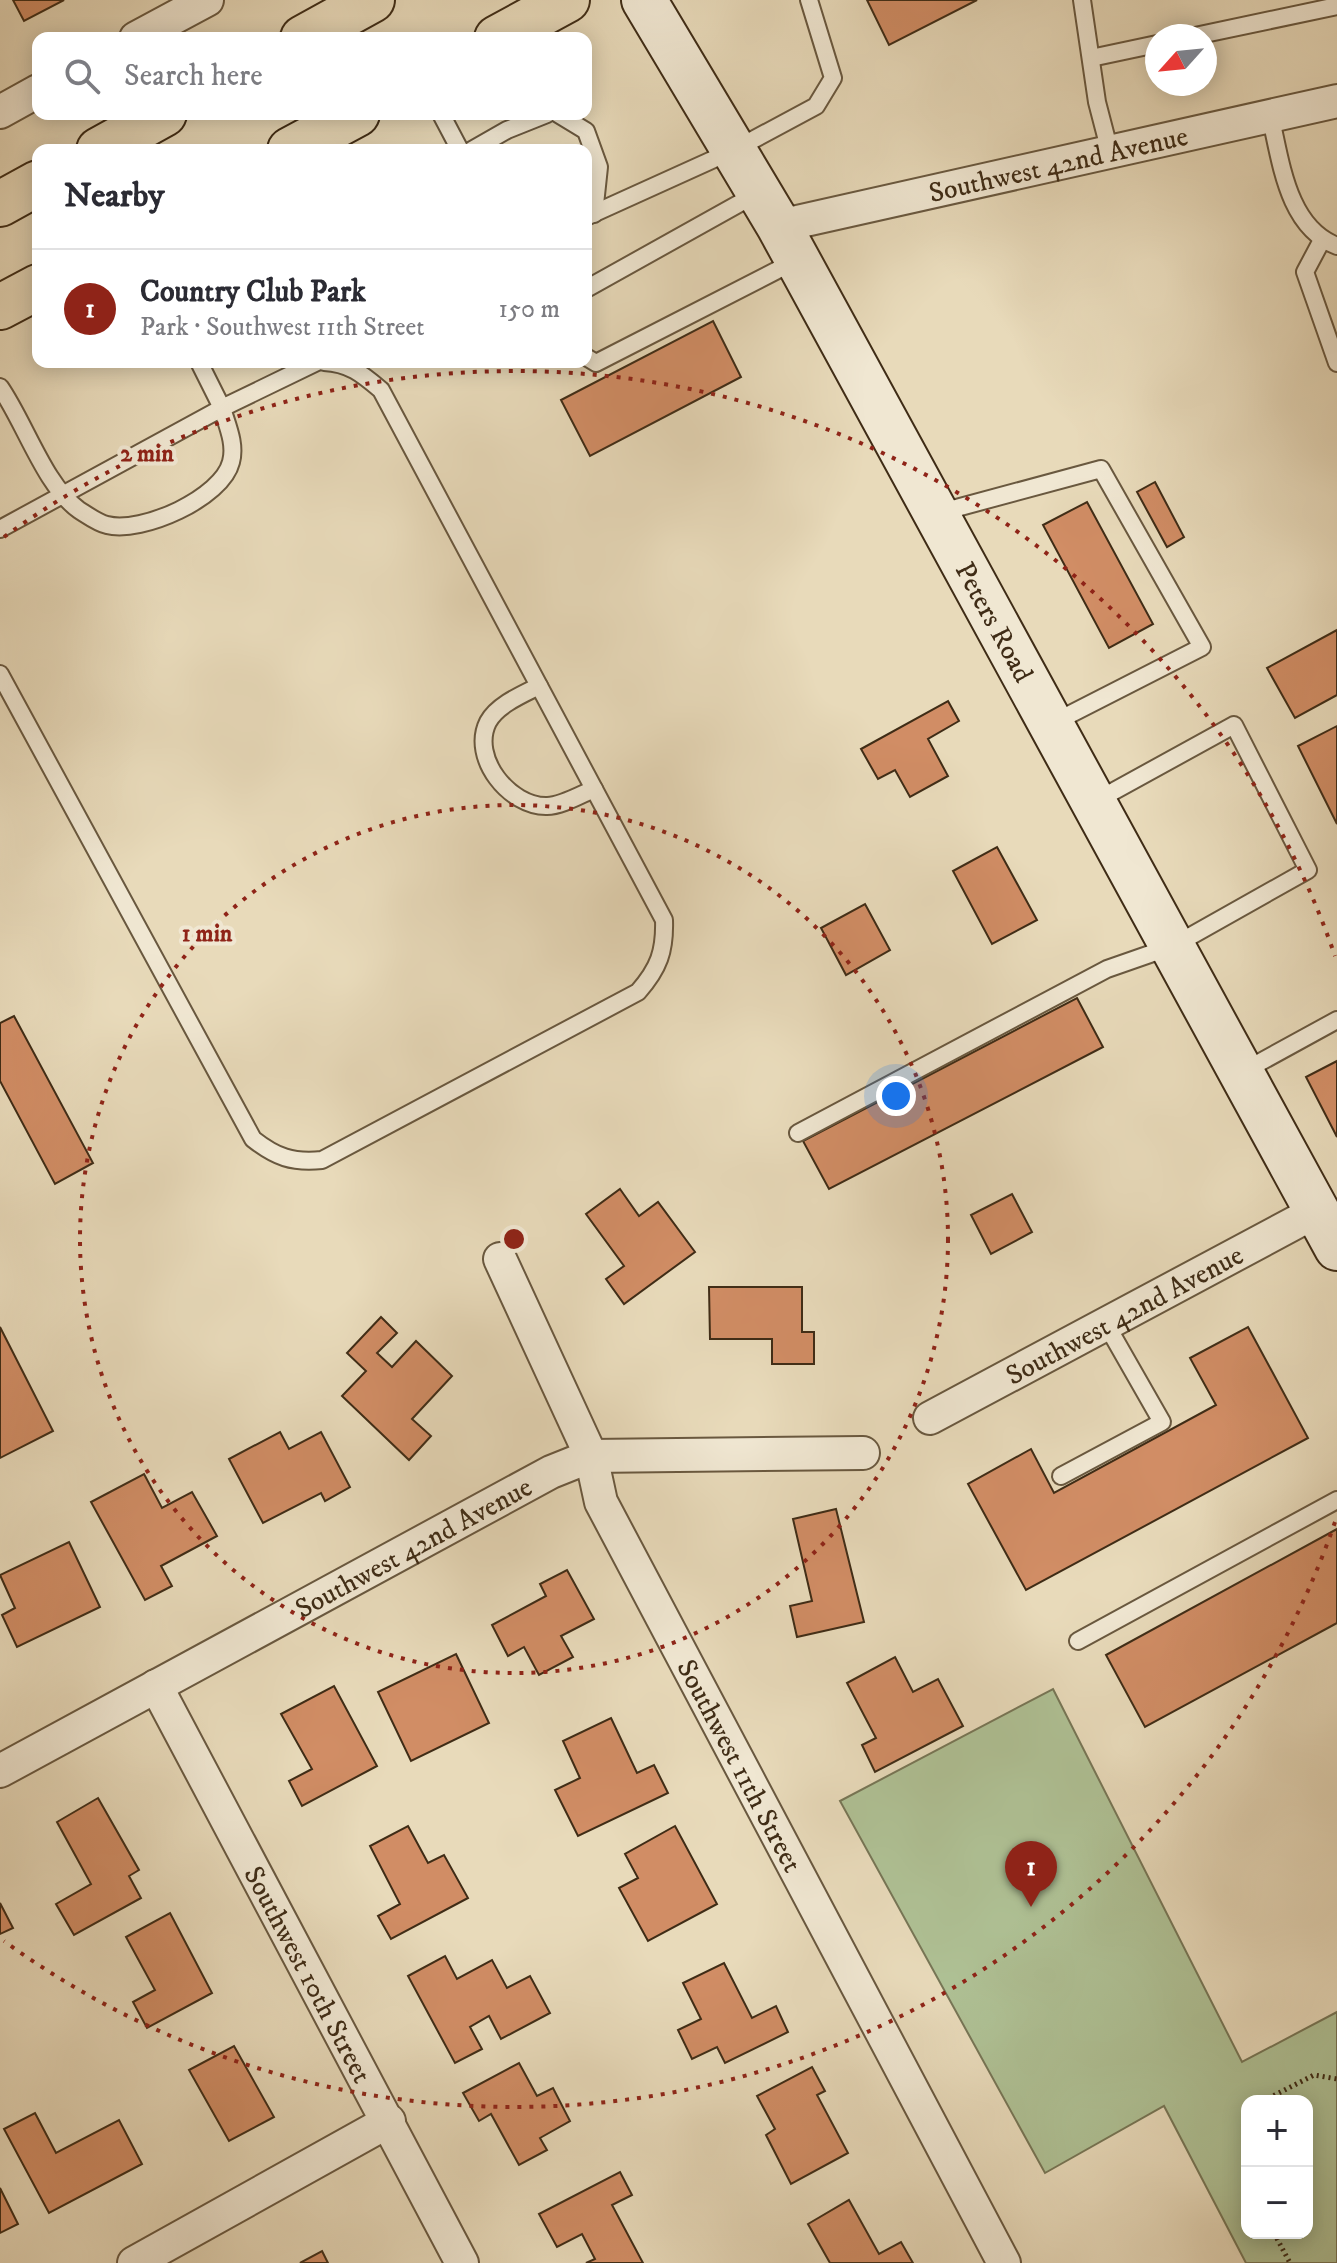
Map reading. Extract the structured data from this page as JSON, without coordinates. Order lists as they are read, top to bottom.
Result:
{
  "streets": {
    "street": [
      "Southwest 42nd Avenue",
      "Peters Road",
      "Southwest 11th Street",
      "Southwest 10th Street"
    ]
  },
  "crossings": [
    ["Southwest 42nd Avenue", "Peters Road"],
    ["Southwest 42nd Avenue", "Southwest 11th Street"],
    ["Southwest 42nd Avenue", "Southwest 10th Street"]
  ],
  "north": "bottom left",
  "page": {
    "search": "Search here",
    "heading": "Nearby",
    "list": [
      {
        "mark": "1",
        "name": "Country Club Park",
        "note": "Park · Southwest 11th Street",
        "value": "150 m"
      }
    ],
    "pins": "1",
    "map_buttons": ["+", "−"]
  },
  "rings": ["2 min", "1 min"]
}
